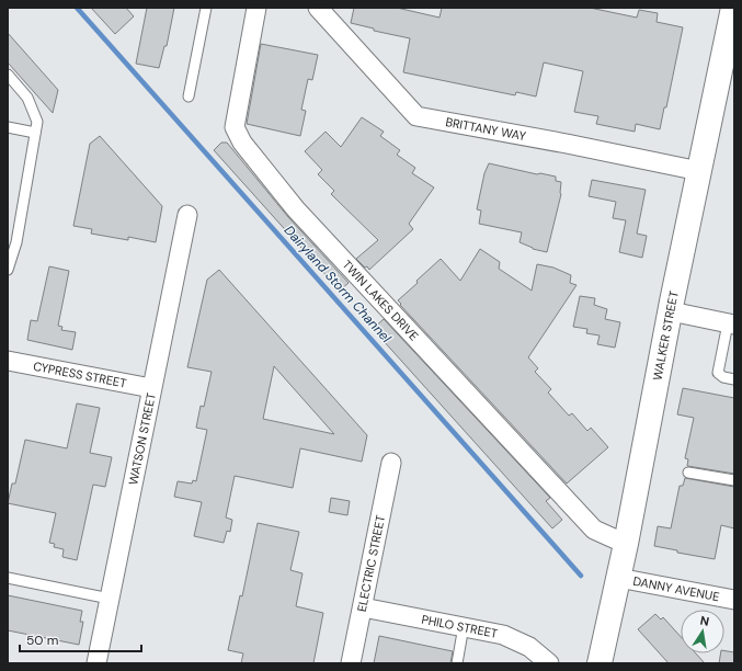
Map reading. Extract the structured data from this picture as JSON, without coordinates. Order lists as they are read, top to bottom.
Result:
{
  "streets": {
    "main road": ["WALKER STREET"],
    "street": [
      "BRITTANY WAY",
      "TWIN LAKES DRIVE",
      "CYPRESS STREET",
      "WATSON STREET",
      "ELECTRIC STREET",
      "DANNY AVENUE",
      "PHILO STREET"
    ]
  },
  "crossings": [
    ["BRITTANY WAY", "WALKER STREET"],
    ["TWIN LAKES DRIVE", "WALKER STREET"],
    ["WALKER STREET", "DANNY AVENUE"],
    ["CYPRESS STREET", "WATSON STREET"],
    ["ELECTRIC STREET", "PHILO STREET"]
  ],
  "water": ["Dairyland Storm Channel"],
  "scale_bar": "50 m",
  "north": "top"
}
